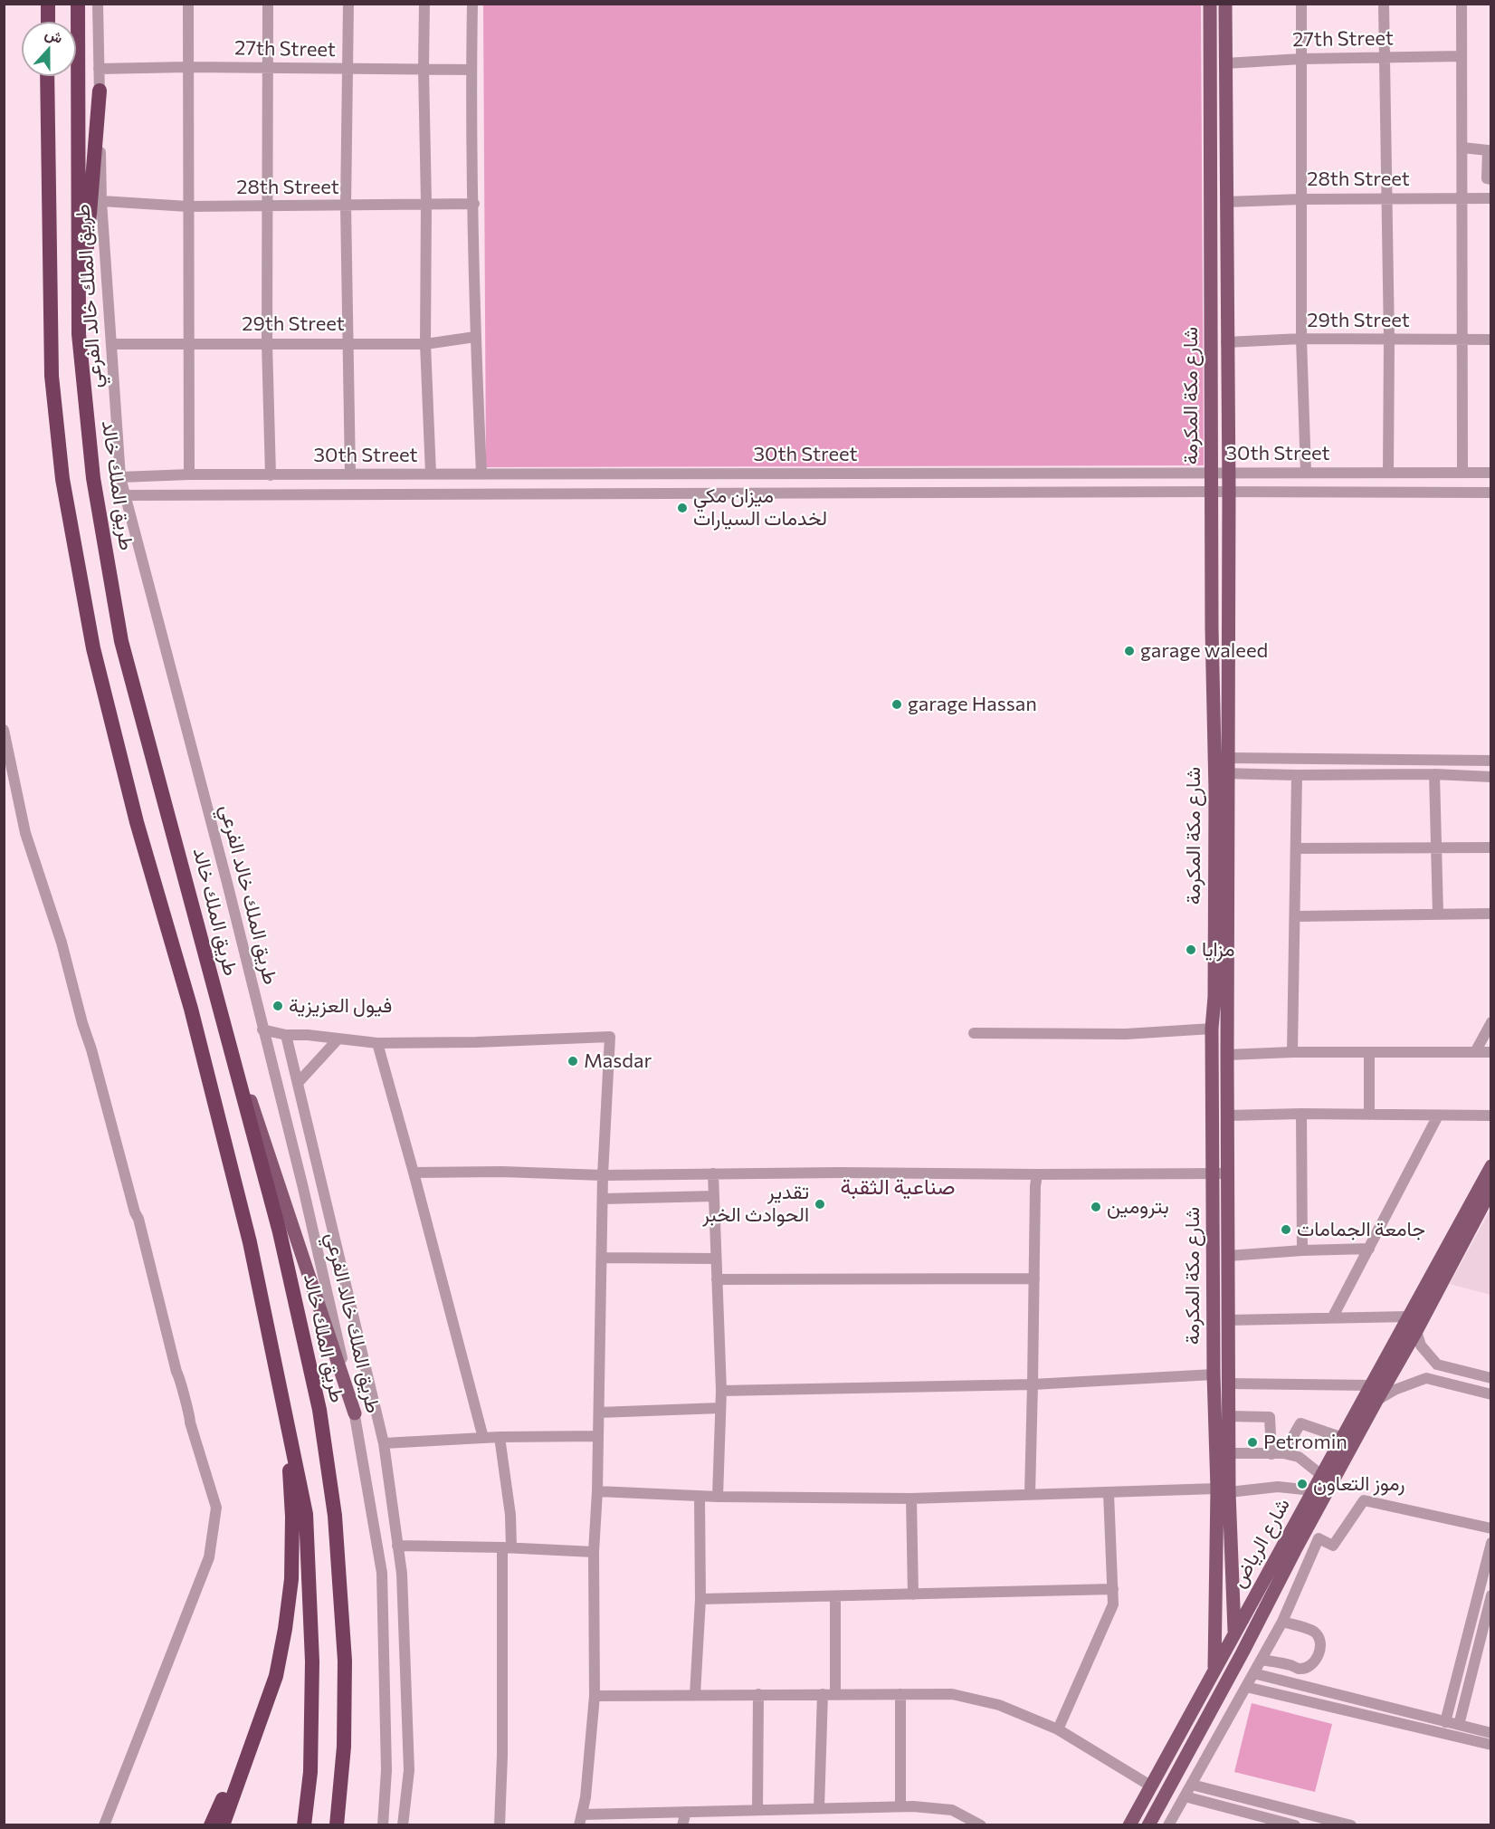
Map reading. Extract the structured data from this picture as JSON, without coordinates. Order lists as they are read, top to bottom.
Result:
{
  "streets": {
    "highway": ["طريق الملك خالد"],
    "main road": ["شارع مكة المكرمة", "شارع الرياض"],
    "street": [
      "27th Street",
      "28th Street",
      "طريق الملك خالد الفرعي",
      "29th Street",
      "30th Street"
    ]
  },
  "crossings": [
    ["27th Street", "طريق الملك خالد الفرعي"],
    ["27th Street", "شارع مكة المكرمة"],
    ["28th Street", "طريق الملك خالد الفرعي"],
    ["28th Street", "شارع مكة المكرمة"],
    ["طريق الملك خالد الفرعي", "29th Street"],
    ["طريق الملك خالد الفرعي", "30th Street"],
    ["29th Street", "شارع مكة المكرمة"],
    ["شارع مكة المكرمة", "30th Street"],
    ["شارع مكة المكرمة", "شارع الرياض"]
  ],
  "districts": ["صناعية الثقبة"],
  "places": [
    "ميزان مكي لخدمات السيارات",
    "garage waleed",
    "garage Hassan",
    "مزايا",
    "فيول العزيزية",
    "Masdar",
    "تقدير الحوادث الخبر",
    "بترومين",
    "جامعة الجمامات",
    "Petromin",
    "رموز التعاون"
  ],
  "north": "top"
}
